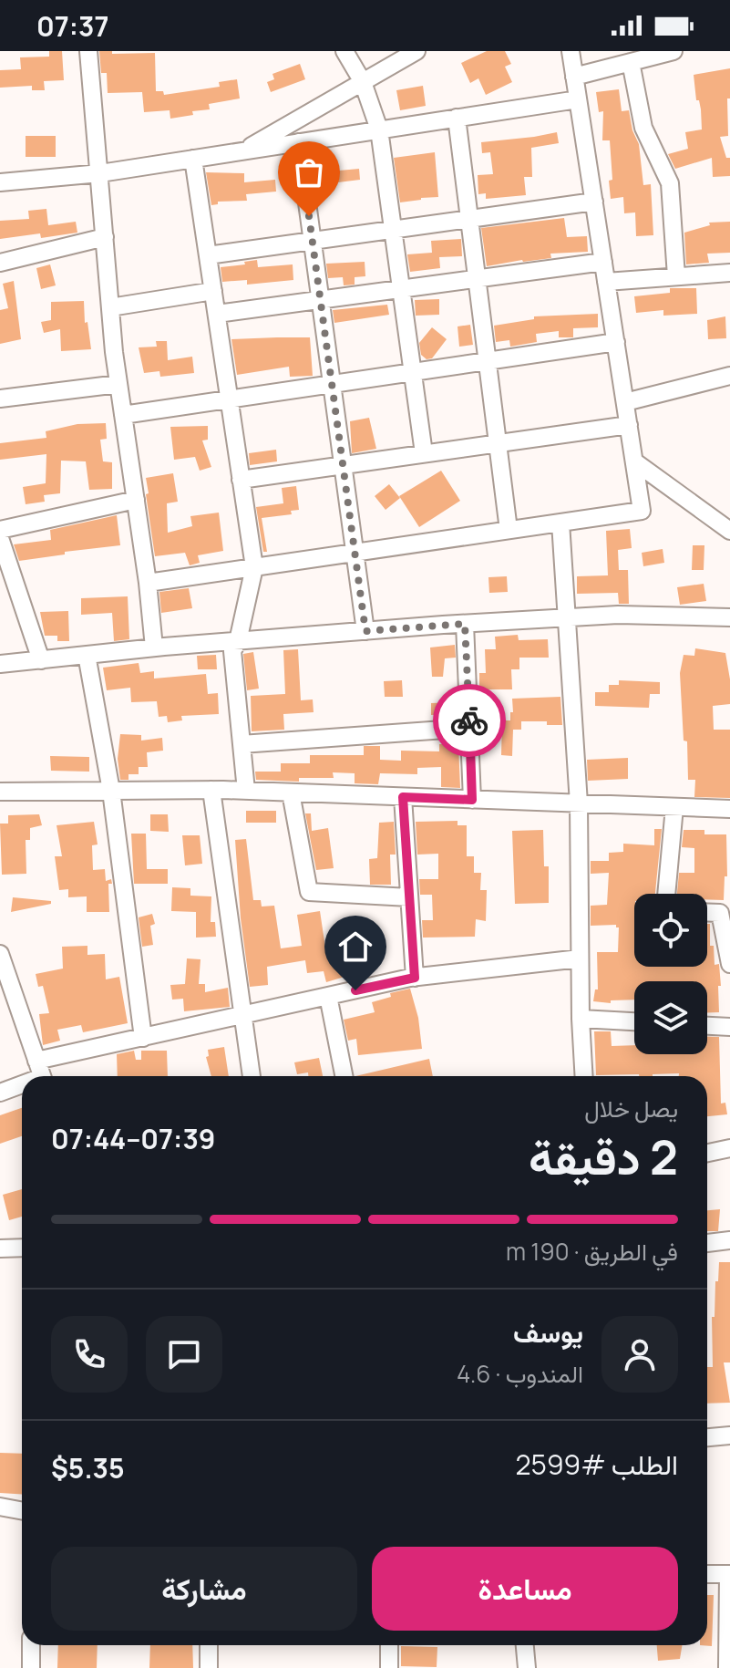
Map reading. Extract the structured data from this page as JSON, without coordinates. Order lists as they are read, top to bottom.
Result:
{
  "page": {
    "status": "07:37",
    "heading": ["2 دقيقة", "يصل خلال", "07:39–07:44"],
    "panel": [
      "يوسف",
      "المندوب · 4.6",
      "الطلب #2599",
      "$5.35"
    ],
    "bar": "في الطريق · 190 m",
    "buttons": ["مساعدة", "مشاركة"]
  }
}
